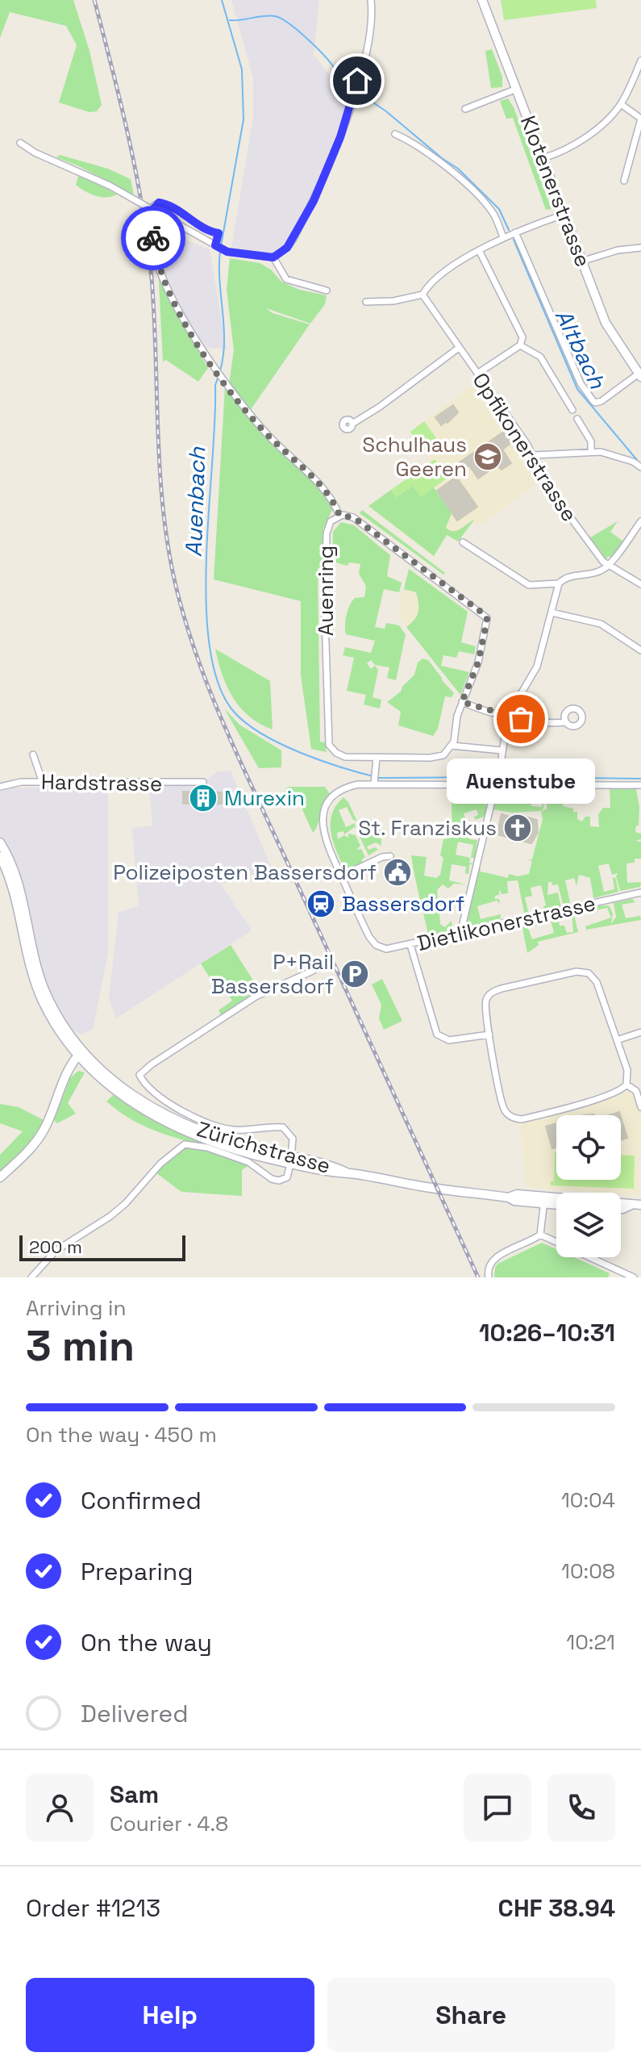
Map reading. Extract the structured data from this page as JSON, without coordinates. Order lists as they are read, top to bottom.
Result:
{
  "streets": {
    "main road": ["Klotenerstrasse", "Zürichstrasse"],
    "street": [
      "Opfikonerstrasse",
      "Auenring",
      "Hardstrasse",
      "Dietlikonerstrasse"
    ]
  },
  "water": ["Altbach", "Auenbach"],
  "places": {
    "school or university": ["Schulhaus Geeren"],
    "other": ["Auenstube"],
    "building": ["Murexin"],
    "church": ["St. Franziskus"],
    "public building": ["Polizeiposten Bassersdorf"],
    "station": ["Bassersdorf"],
    "parking": ["P+Rail Bassersdorf"]
  },
  "scale_bar": "200 m",
  "page": {
    "bubble": "Auenstube",
    "scale": "200 m",
    "heading": ["3 min", "Arriving in", "10:26–10:31"],
    "panel": [
      "Sam",
      "Courier · 4.8",
      "Order #1213",
      "CHF 38.94"
    ],
    "bar": "On the way · 450 m",
    "list": [
      ["Confirmed", "10:04"],
      ["Preparing", "10:08"],
      ["On the way", "10:21"],
      "Delivered"
    ],
    "buttons": ["Help", "Share"]
  }
}
